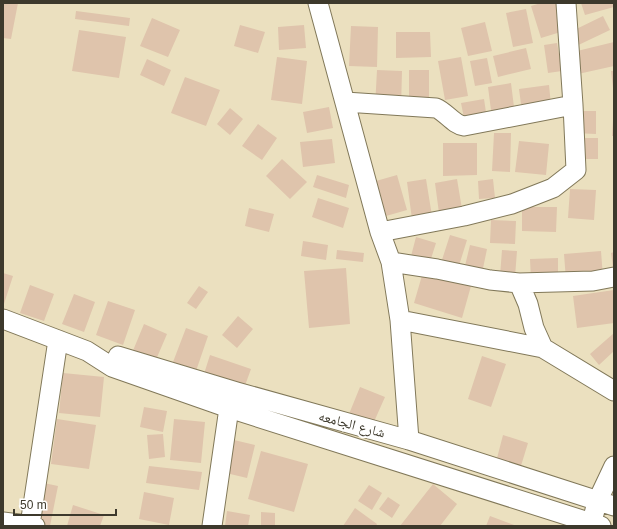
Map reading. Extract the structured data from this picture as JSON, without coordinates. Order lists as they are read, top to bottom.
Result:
{
  "streets": {
    "street": ["شارع الجامعه"]
  },
  "scale_bar": "50 m"
}
